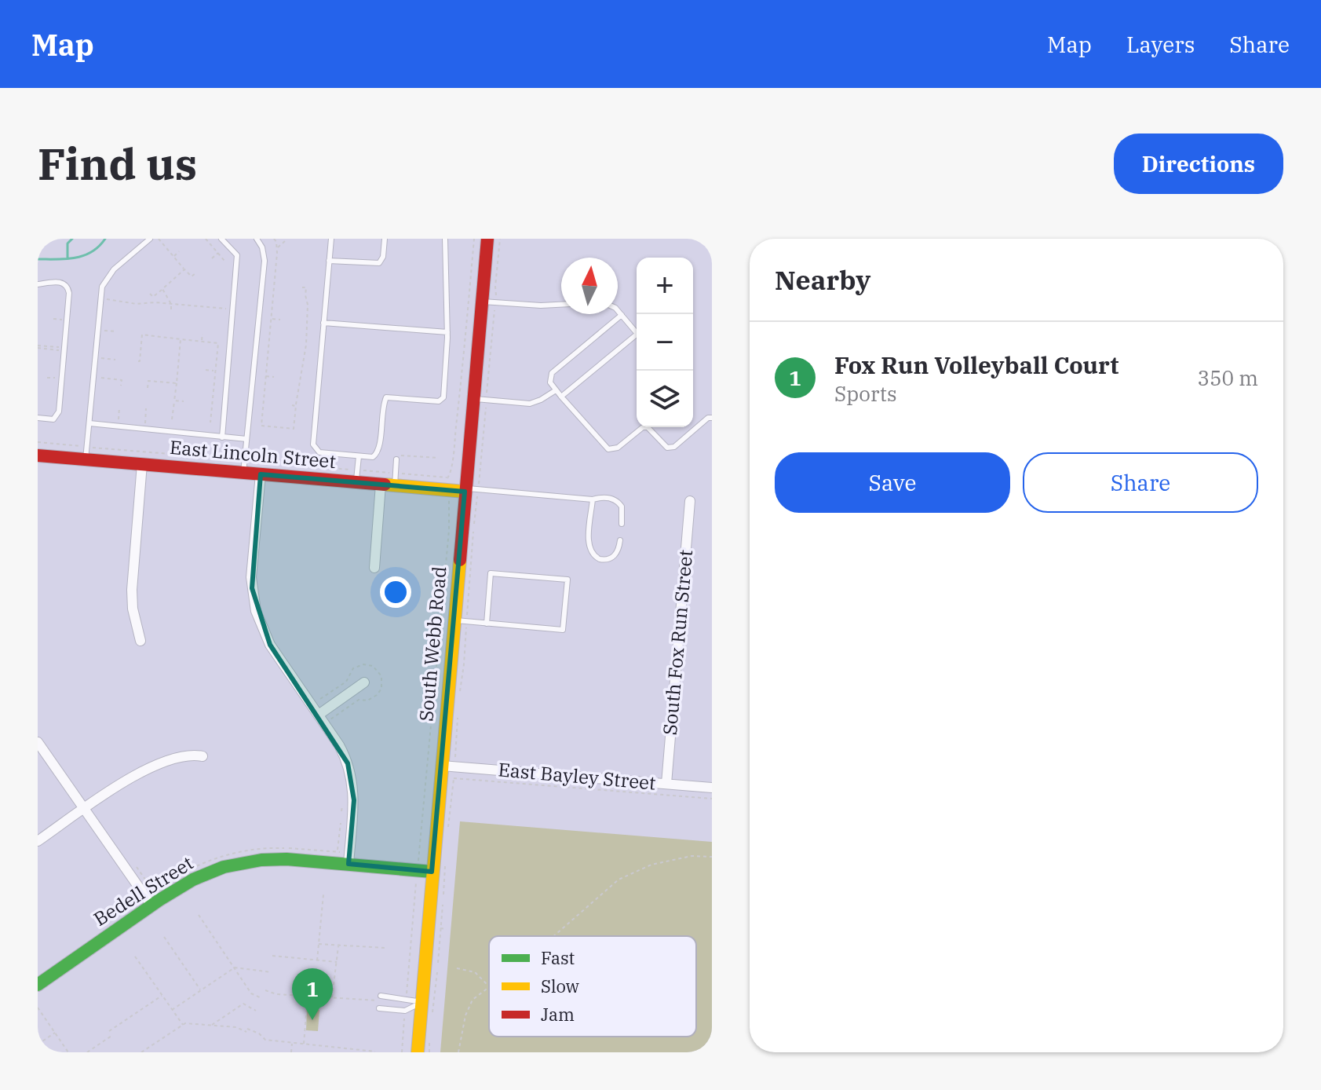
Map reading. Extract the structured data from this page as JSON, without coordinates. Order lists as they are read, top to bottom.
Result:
{
  "streets": {
    "street": [
      "East Lincoln Street",
      "South Fox Run Street",
      "South Webb Road",
      "East Bayley Street",
      "Bedell Street"
    ]
  },
  "crossings": [
    ["East Lincoln Street", "South Webb Road"],
    ["South Fox Run Street", "East Bayley Street"],
    ["South Webb Road", "East Bayley Street"],
    ["South Webb Road", "Bedell Street"]
  ],
  "legend": ["Fast", "Slow", "Jam"],
  "north": "top",
  "page": {
    "header": "Map",
    "nav": ["Map", "Layers", "Share"],
    "buttons": [
      "Directions",
      ["Save", "Share"]
    ],
    "title": "Find us",
    "heading": "Nearby",
    "map_buttons": ["+", "−"],
    "list": [
      {
        "mark": "1",
        "name": "Fox Run Volleyball Court",
        "note": "Sports",
        "value": "350 m"
      }
    ],
    "pins": "1"
  }
}
